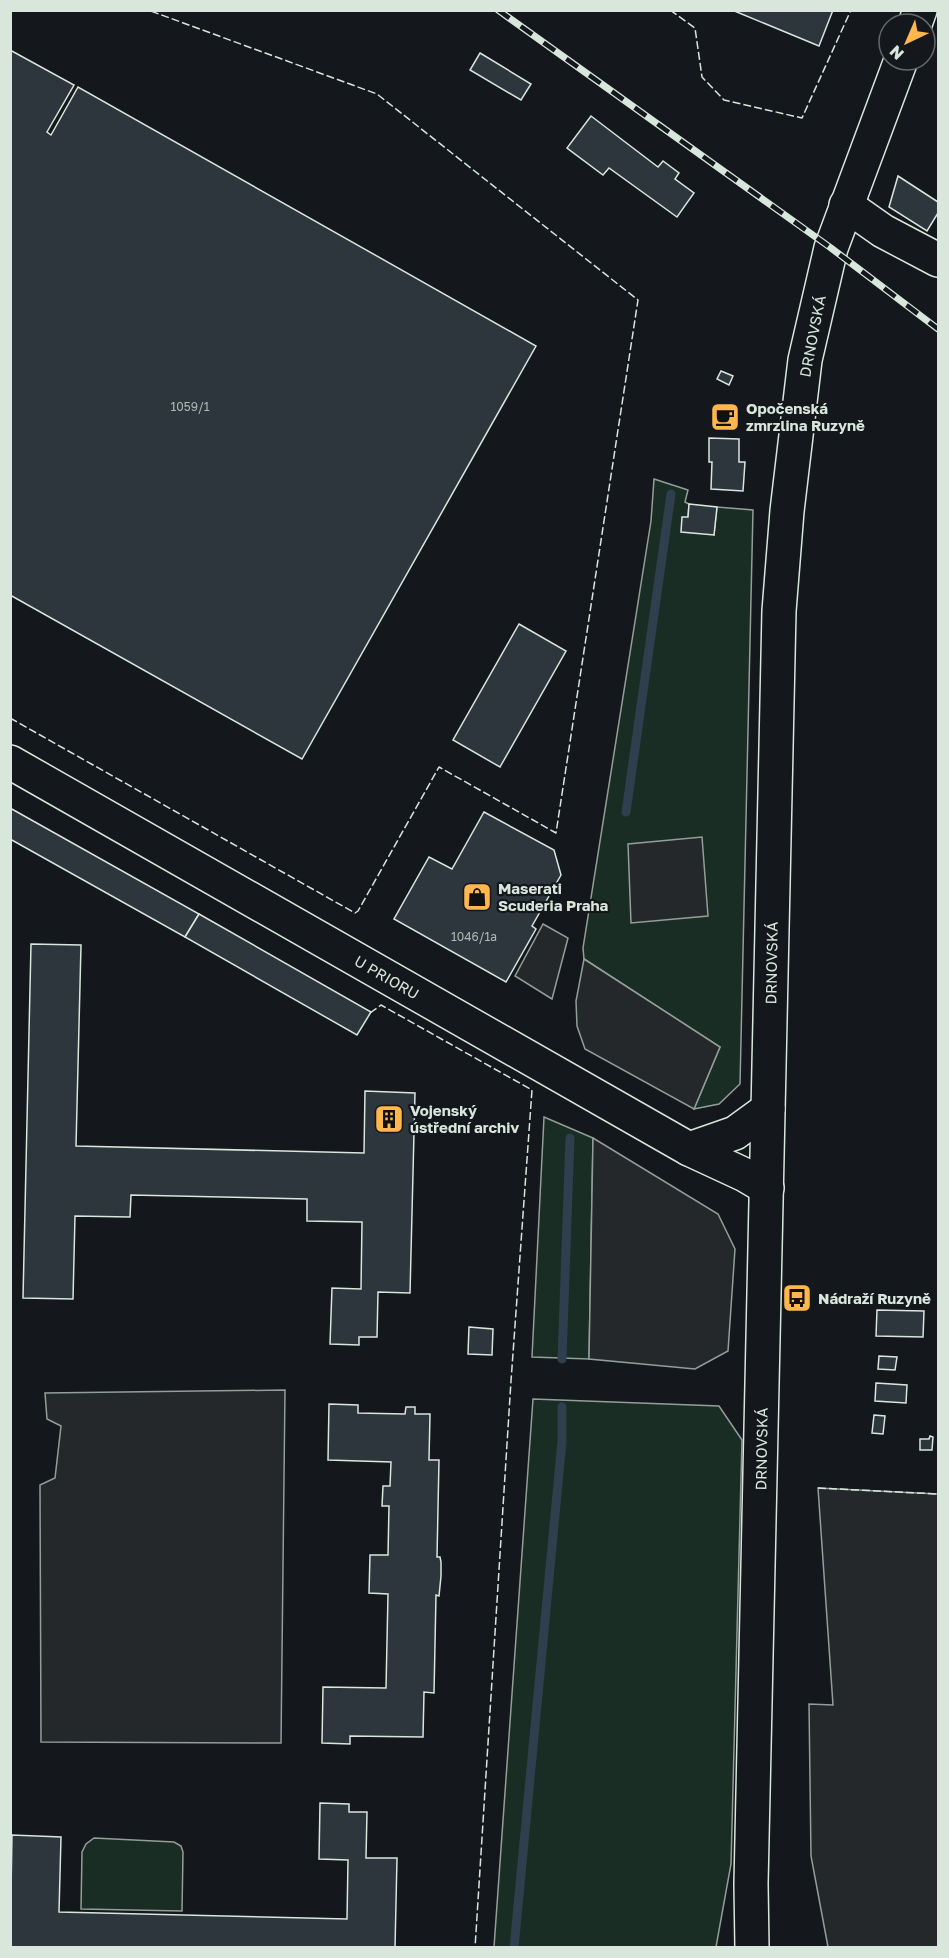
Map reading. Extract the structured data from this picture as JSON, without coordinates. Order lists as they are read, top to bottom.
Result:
{
  "streets": {
    "main road": ["DRNOVSKÁ", "U PRIORU"]
  },
  "crossings": [
    ["DRNOVSKÁ", "U PRIORU"]
  ],
  "places": {
    "cafe": ["Opočenská zmrzlina Ruzyně"],
    "shop": ["Maserati Scuderia Praha"],
    "building": ["Vojenský ústřední archiv"],
    "bus stop": ["Nádraží Ruzyně"]
  },
  "house_numbers": ["1059/1", "1046/1a"],
  "north": "bottom left"
}
